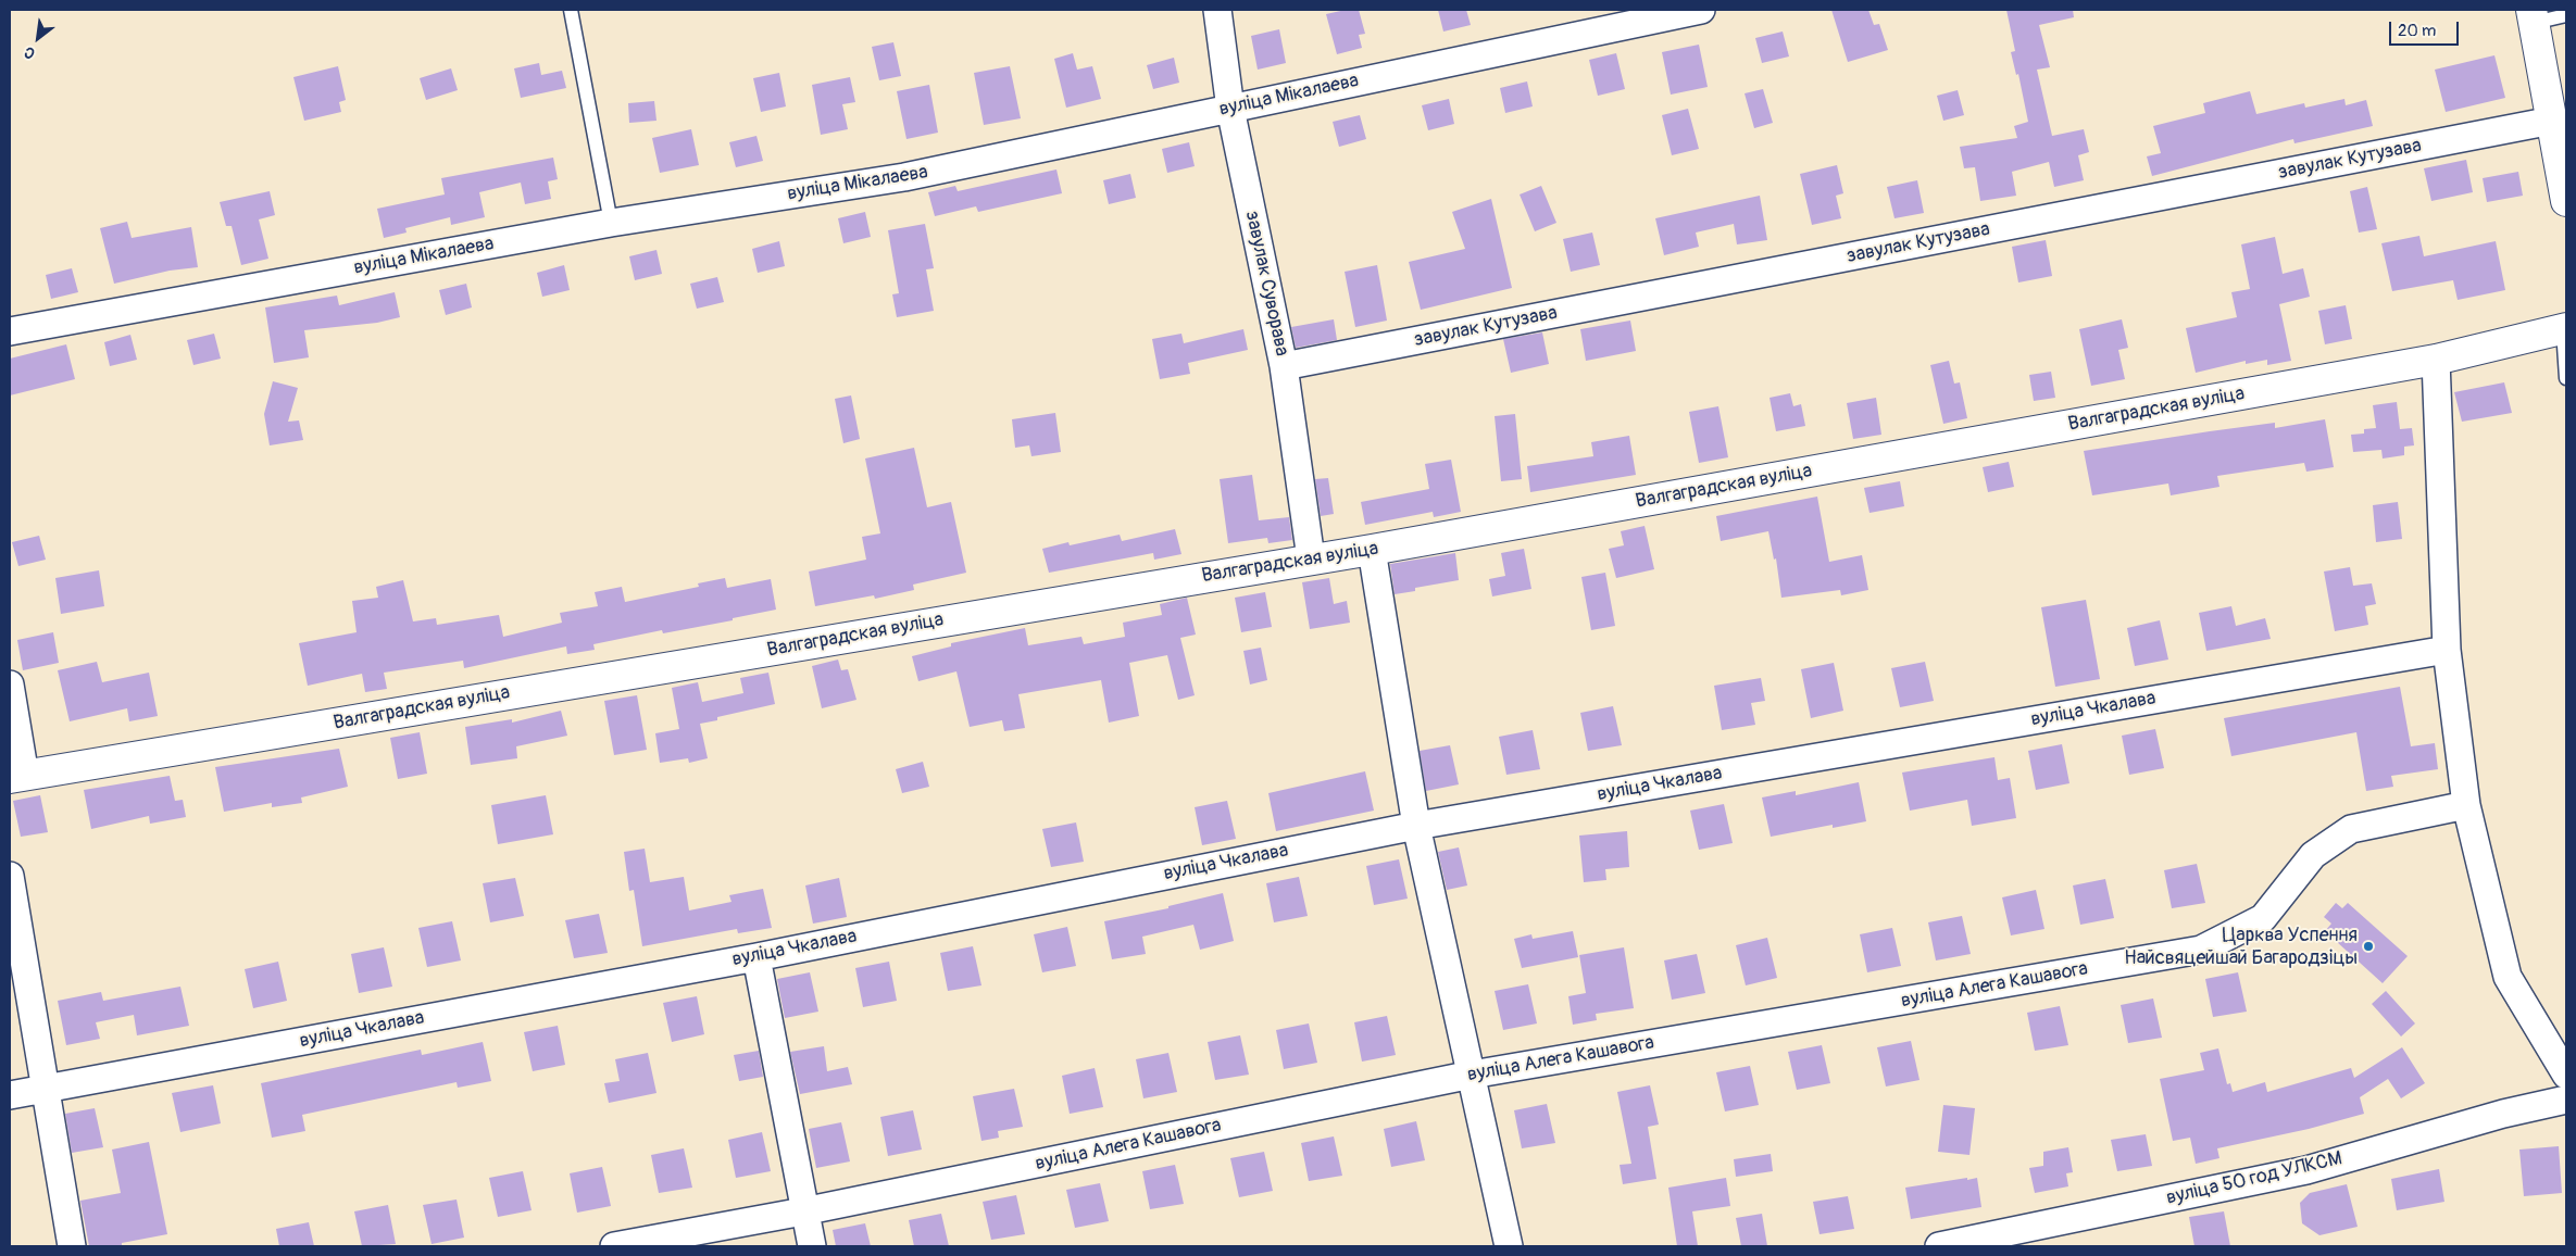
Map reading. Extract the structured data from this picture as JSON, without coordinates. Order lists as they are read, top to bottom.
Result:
{
  "streets": {
    "street": [
      "вуліца Мікалаева",
      "завулак Кутузава",
      "завулак Суворава",
      "Валгаградская вуліца",
      "вуліца Чкалава",
      "вуліца Алега Кашавога",
      "вуліца 50 год УЛКСМ"
    ]
  },
  "crossings": [
    ["вуліца Мікалаева", "завулак Суворава"],
    ["завулак Кутузава", "завулак Суворава"],
    ["завулак Суворава", "Валгаградская вуліца"]
  ],
  "places": ["Царква Успення Найсвяцейшай Багародзіцы"],
  "scale_bar": "20 m",
  "north": "bottom left"
}
